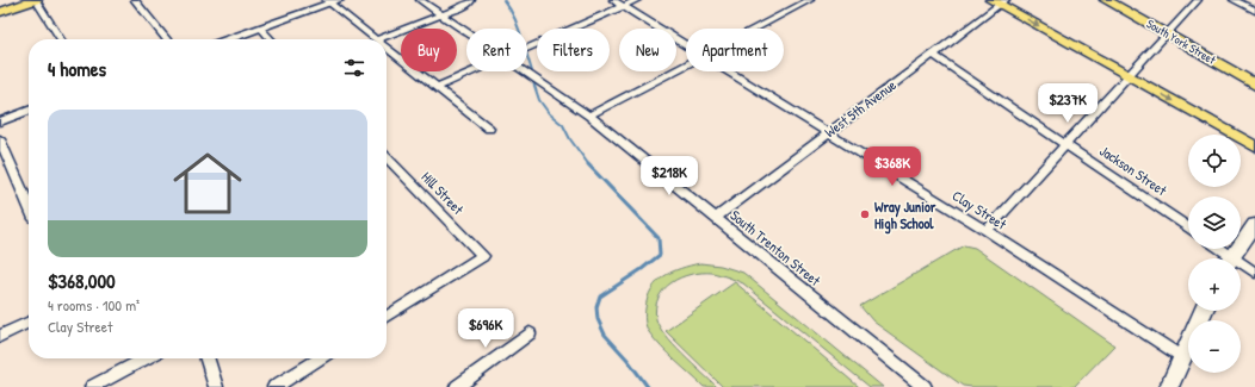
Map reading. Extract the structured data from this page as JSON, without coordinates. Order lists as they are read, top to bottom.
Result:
{
  "streets": {
    "main road": ["South York Street"],
    "street": [
      "West 5th Avenue",
      "Jackson Street",
      "Hill Street",
      "Clay Street",
      "South Trenton Street"
    ]
  },
  "crossings": [
    ["West 5th Avenue", "Jackson Street"],
    ["West 5th Avenue", "Clay Street"],
    ["West 5th Avenue", "South Trenton Street"]
  ],
  "places": ["Wray Junior High School"],
  "page": {
    "chip": [
      "Buy",
      "Rent",
      "Filters",
      "New",
      "Apartment"
    ],
    "heading": "4 homes",
    "price": [
      "$237K",
      "$368K",
      "$218K",
      "$696K"
    ],
    "list": [
      {
        "name": "$368,000",
        "note": "4 rooms · 100 m² · Clay Street"
      }
    ],
    "map_buttons": ["+", "−"]
  }
}
